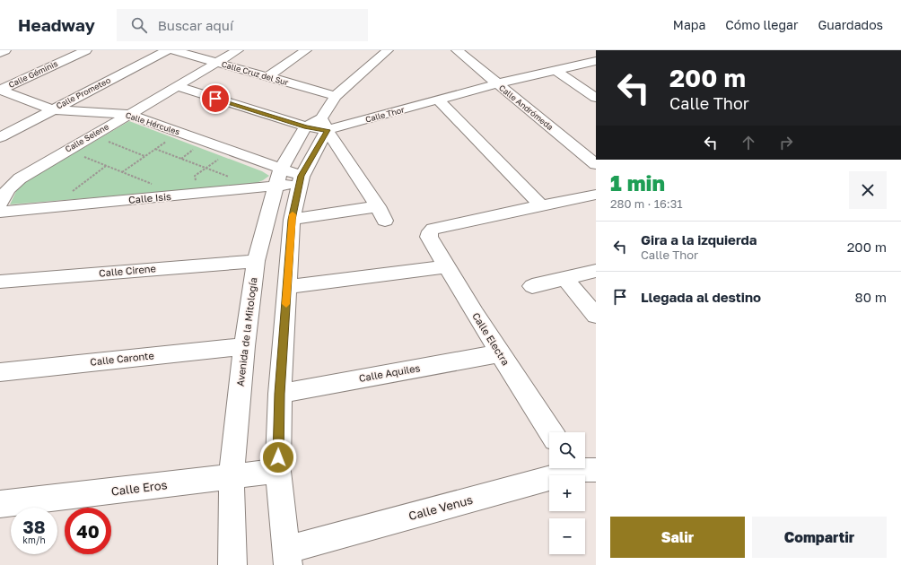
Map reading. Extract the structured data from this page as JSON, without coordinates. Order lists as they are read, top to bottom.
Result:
{
  "streets": {
    "street": [
      "Calle Cruz del Sur",
      "Calle Géminis",
      "Calle Prometeo",
      "Calle Andrómeda",
      "Calle Thor",
      "Calle Hércules",
      "Calle Selene",
      "Calle Isis",
      "Calle Cirene",
      "Avenida de la Mitología",
      "Calle Electra",
      "Calle Caronte",
      "Calle Aquiles",
      "Calle Eros",
      "Calle Venus"
    ]
  },
  "crossings": [
    ["Calle Cruz del Sur", "Calle Selene"],
    ["Calle Cruz del Sur", "Avenida de la Mitología"],
    ["Calle Géminis", "Calle Hércules"],
    ["Calle Prometeo", "Calle Hércules"],
    ["Calle Andrómeda", "Calle Thor"],
    ["Calle Thor", "Avenida de la Mitología"],
    ["Calle Hércules", "Calle Selene"],
    ["Calle Hércules", "Calle Isis"],
    ["Calle Hércules", "Avenida de la Mitología"],
    ["Calle Isis", "Avenida de la Mitología"],
    ["Calle Cirene", "Avenida de la Mitología"],
    ["Avenida de la Mitología", "Calle Caronte"],
    ["Avenida de la Mitología", "Calle Aquiles"],
    ["Avenida de la Mitología", "Calle Eros"],
    ["Avenida de la Mitología", "Calle Venus"],
    ["Calle Electra", "Calle Aquiles"]
  ],
  "page": {
    "header": "Headway",
    "search": "Buscar aquí",
    "nav": ["Mapa", "Cómo llegar", "Guardados"],
    "turn": ["200 m", "Calle Thor"],
    "heading": ["1 min", "280 m · 16:31"],
    "list": [
      {
        "name": "Gira a la izquierda",
        "note": "Calle Thor",
        "value": "200 m"
      },
      {
        "name": "Llegada al destino",
        "value": "80 m"
      }
    ],
    "map_buttons": ["+", "−"],
    "speed": "38 km/h",
    "limit": "40",
    "buttons": ["Salir", "Compartir"]
  }
}
